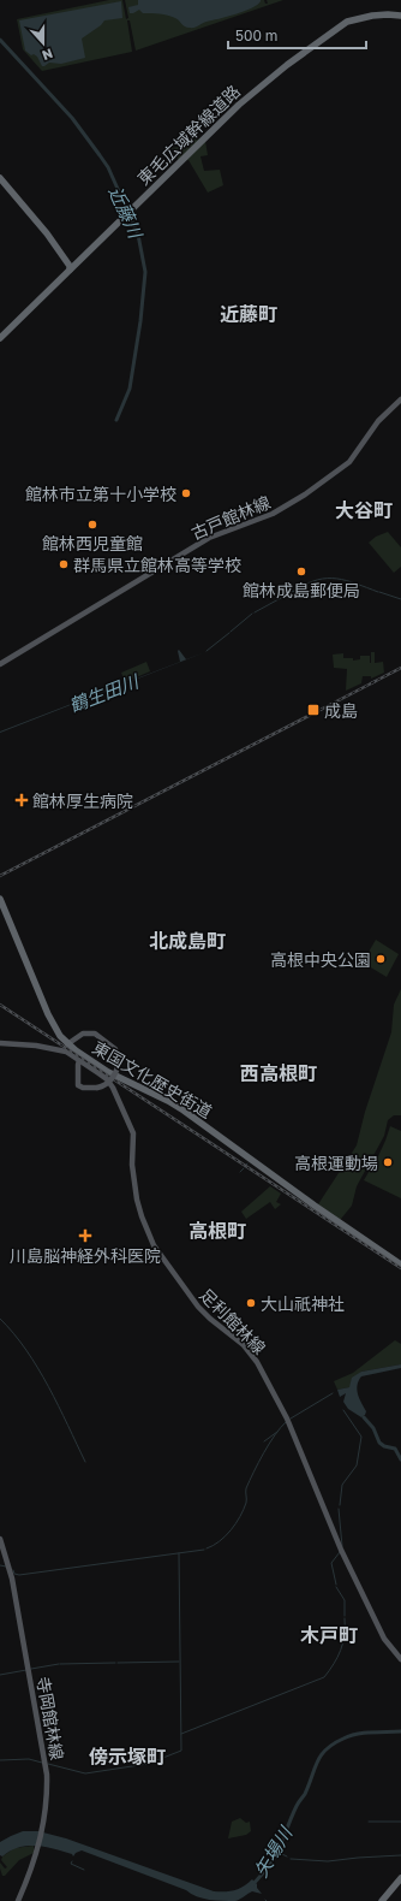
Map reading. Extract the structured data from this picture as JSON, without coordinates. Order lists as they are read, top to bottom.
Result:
{
  "streets": {
    "highway": ["東毛広域幹線道路", "東国文化歴史街道"],
    "main road": ["古戸館林線", "足利館林線", "寺岡館林線"]
  },
  "districts": [
    "近藤町",
    "大谷町",
    "北成島町",
    "西高根町",
    "高根町",
    "木戸町",
    "傍示塚町"
  ],
  "water": ["近藤川", "鶴生田川", "矢場川"],
  "places": {
    "other": [
      "館林市立第十小学校",
      "館林西児童館",
      "群馬県立館林高等学校",
      "館林成島郵便局",
      "高根中央公園",
      "高根運動場",
      "大山祇神社"
    ],
    "transit": ["成島"],
    "health": ["館林厚生病院", "川島脳神経外科医院"]
  },
  "scale_bar": "500 m",
  "north": "bottom"
}
